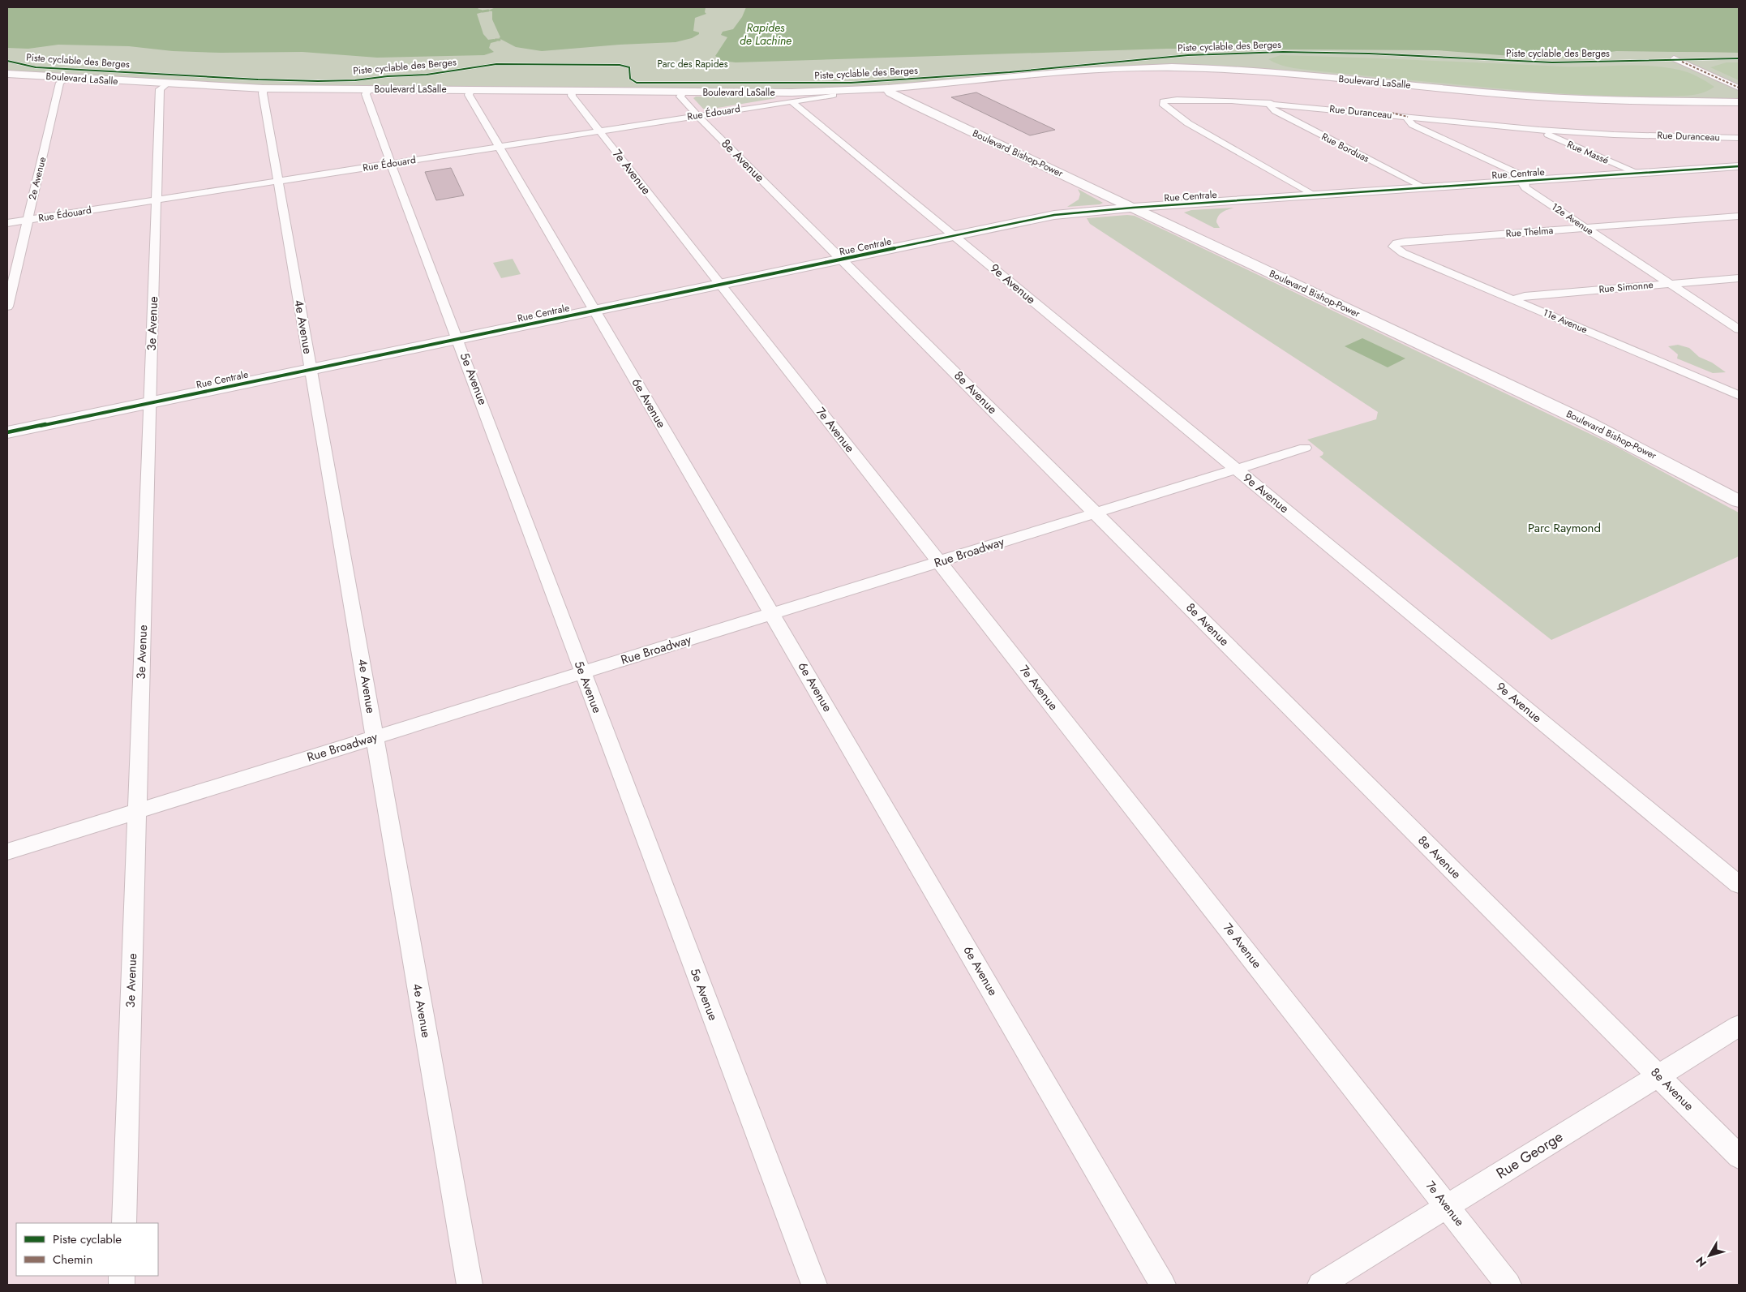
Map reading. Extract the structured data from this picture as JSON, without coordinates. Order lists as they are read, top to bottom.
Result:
{
  "streets": {
    "street": [
      "Boulevard LaSalle",
      "Rue Duranceau",
      "Rue Édouard",
      "Rue Borduas",
      "Rue Massé",
      "Boulevard Bishop-Power",
      "8e Avenue",
      "7e Avenue",
      "Rue Centrale",
      "2e Avenue",
      "12e Avenue",
      "Rue Thelma",
      "9e Avenue",
      "Rue Simonne",
      "11e Avenue",
      "3e Avenue",
      "4e Avenue",
      "5e Avenue",
      "6e Avenue",
      "Rue Broadway",
      "Rue George"
    ],
    "cycle path": ["Piste cyclable des Berges"]
  },
  "crossings": [
    ["Boulevard LaSalle", "Rue Édouard"],
    ["Boulevard LaSalle", "Boulevard Bishop-Power"],
    ["Boulevard LaSalle", "8e Avenue"],
    ["Boulevard LaSalle", "7e Avenue"],
    ["Boulevard LaSalle", "2e Avenue"],
    ["Boulevard LaSalle", "3e Avenue"],
    ["Boulevard LaSalle", "4e Avenue"],
    ["Boulevard LaSalle", "5e Avenue"],
    ["Boulevard LaSalle", "6e Avenue"],
    ["Rue Duranceau", "Rue Borduas"],
    ["Rue Duranceau", "Rue Massé"],
    ["Rue Duranceau", "Rue Centrale"],
    ["Rue Duranceau", "12e Avenue"],
    ["Rue Édouard", "8e Avenue"],
    ["Rue Édouard", "7e Avenue"],
    ["Rue Édouard", "2e Avenue"],
    ["Rue Édouard", "9e Avenue"],
    ["Rue Édouard", "3e Avenue"],
    ["Rue Édouard", "4e Avenue"],
    ["Rue Édouard", "5e Avenue"],
    ["Rue Édouard", "6e Avenue"],
    ["Rue Borduas", "Rue Centrale"],
    ["Rue Massé", "Rue Centrale"],
    ["Boulevard Bishop-Power", "Rue Centrale"],
    ["8e Avenue", "Rue Centrale"],
    ["8e Avenue", "Rue Broadway"],
    ["8e Avenue", "Rue George"],
    ["7e Avenue", "Rue Centrale"],
    ["7e Avenue", "Rue Broadway"],
    ["7e Avenue", "Rue George"],
    ["Rue Centrale", "12e Avenue"],
    ["Rue Centrale", "9e Avenue"],
    ["Rue Centrale", "3e Avenue"],
    ["Rue Centrale", "4e Avenue"],
    ["Rue Centrale", "5e Avenue"],
    ["Rue Centrale", "6e Avenue"],
    ["12e Avenue", "Rue Thelma"],
    ["12e Avenue", "Rue Simonne"],
    ["Rue Thelma", "11e Avenue"],
    ["9e Avenue", "Rue Broadway"],
    ["Rue Simonne", "11e Avenue"],
    ["3e Avenue", "Rue Broadway"],
    ["4e Avenue", "Rue Broadway"],
    ["5e Avenue", "Rue Broadway"],
    ["6e Avenue", "Rue Broadway"]
  ],
  "water": ["Rapides de Lachine"],
  "parks": ["Parc des Rapides", "Parc Raymond"],
  "legend": ["Piste cyclable", "Chemin"],
  "north": "bottom left"
}
